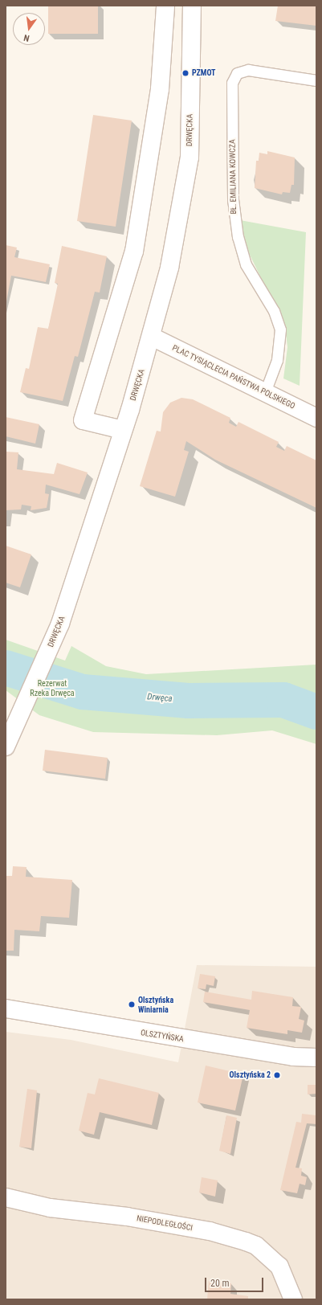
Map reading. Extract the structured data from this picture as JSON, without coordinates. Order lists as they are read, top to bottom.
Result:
{
  "streets": {
    "street": [
      "DRWĘCKA",
      "PLAC TYSIĄCLECIA PAŃSTWA POLSKIEGO",
      "OLSZTYŃSKA",
      "NIEPODLEGŁOŚCI"
    ],
    "lane": ["BŁ. EMILIANA KOWCZA"]
  },
  "crossings": [
    ["DRWĘCKA", "PLAC TYSIĄCLECIA PAŃSTWA POLSKIEGO"],
    ["BŁ. EMILIANA KOWCZA", "PLAC TYSIĄCLECIA PAŃSTWA POLSKIEGO"]
  ],
  "water": ["Drwęca"],
  "parks": ["Rezerwat Rzeka Drwęca"],
  "places": ["PZMOT", "Olsztyńska Winiarnia", "Olsztyńska 2"],
  "scale_bar": "20 m",
  "north": "bottom"
}
